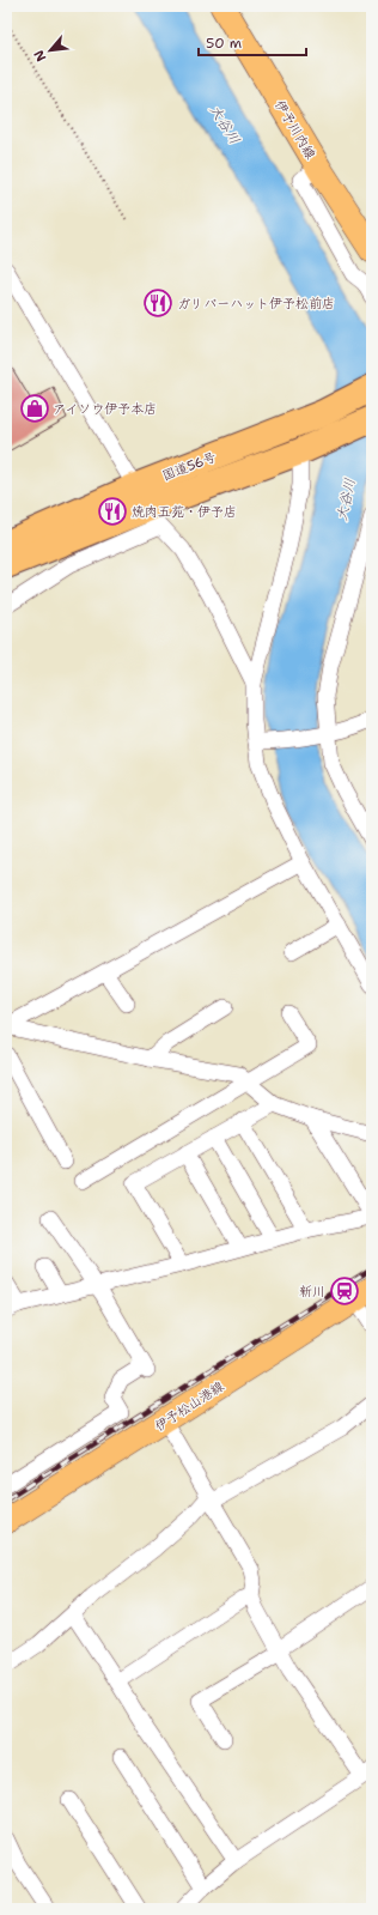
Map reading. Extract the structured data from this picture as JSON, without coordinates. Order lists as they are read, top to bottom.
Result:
{
  "streets": {
    "highway": ["国道56号"],
    "main road": ["伊予川内線", "伊予松山港線"]
  },
  "water": ["大谷川"],
  "places": {
    "restaurant": ["ガリバーハット伊予松前店", "焼肉五苑・伊予店"],
    "shop": ["アイソウ伊予本店"],
    "station": ["新川"]
  },
  "scale_bar": "50 m",
  "north": "bottom left"
}
